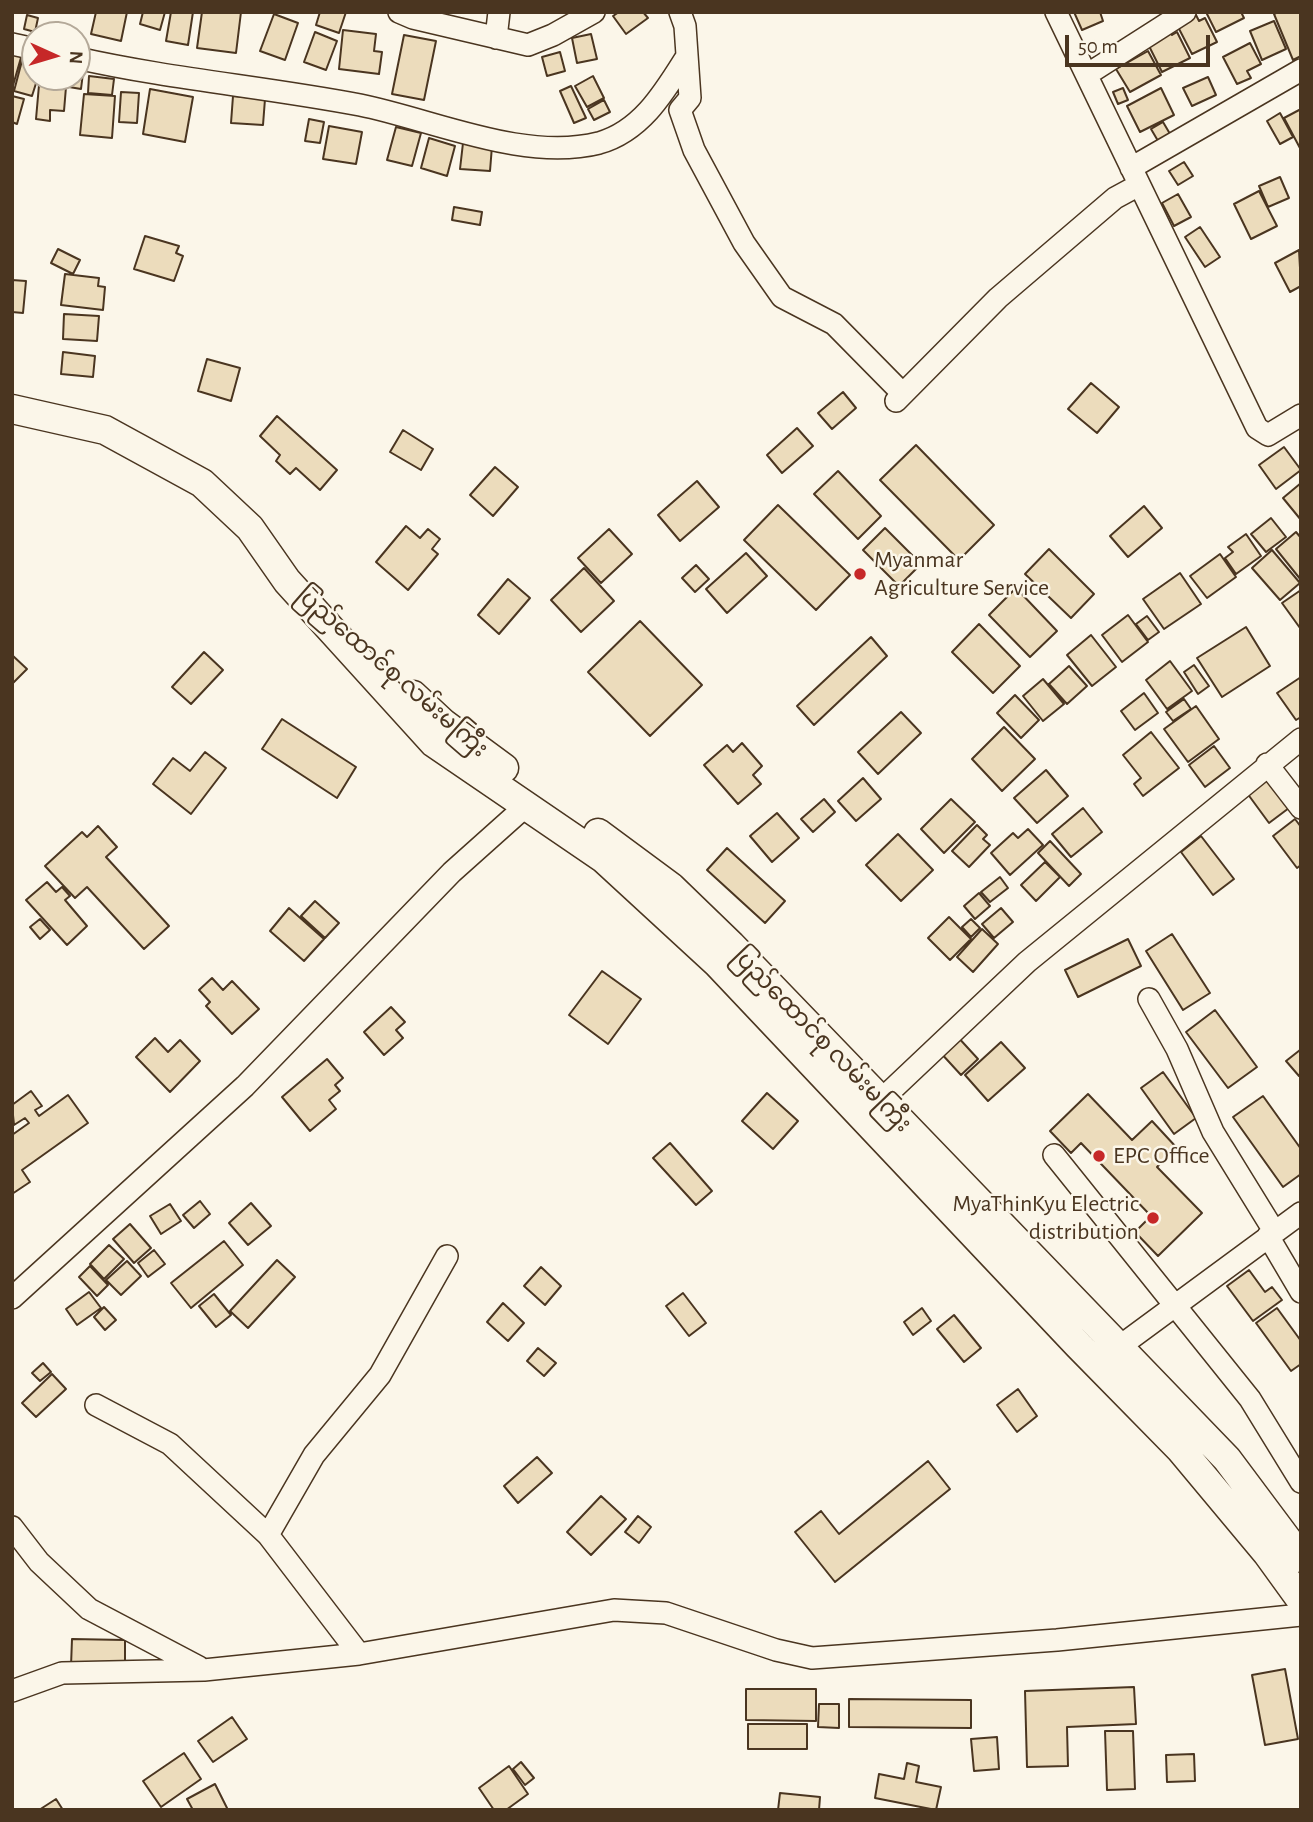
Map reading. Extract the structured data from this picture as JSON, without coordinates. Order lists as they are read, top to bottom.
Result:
{
  "streets": {
    "main road": ["ပြည်ထောင်စု လမ်းမကြီး"]
  },
  "places": ["Myanmar Agriculture Service", "EPC Office", "MyaThinKyu Electric distribution"],
  "scale_bar": "50 m",
  "north": "right"
}
